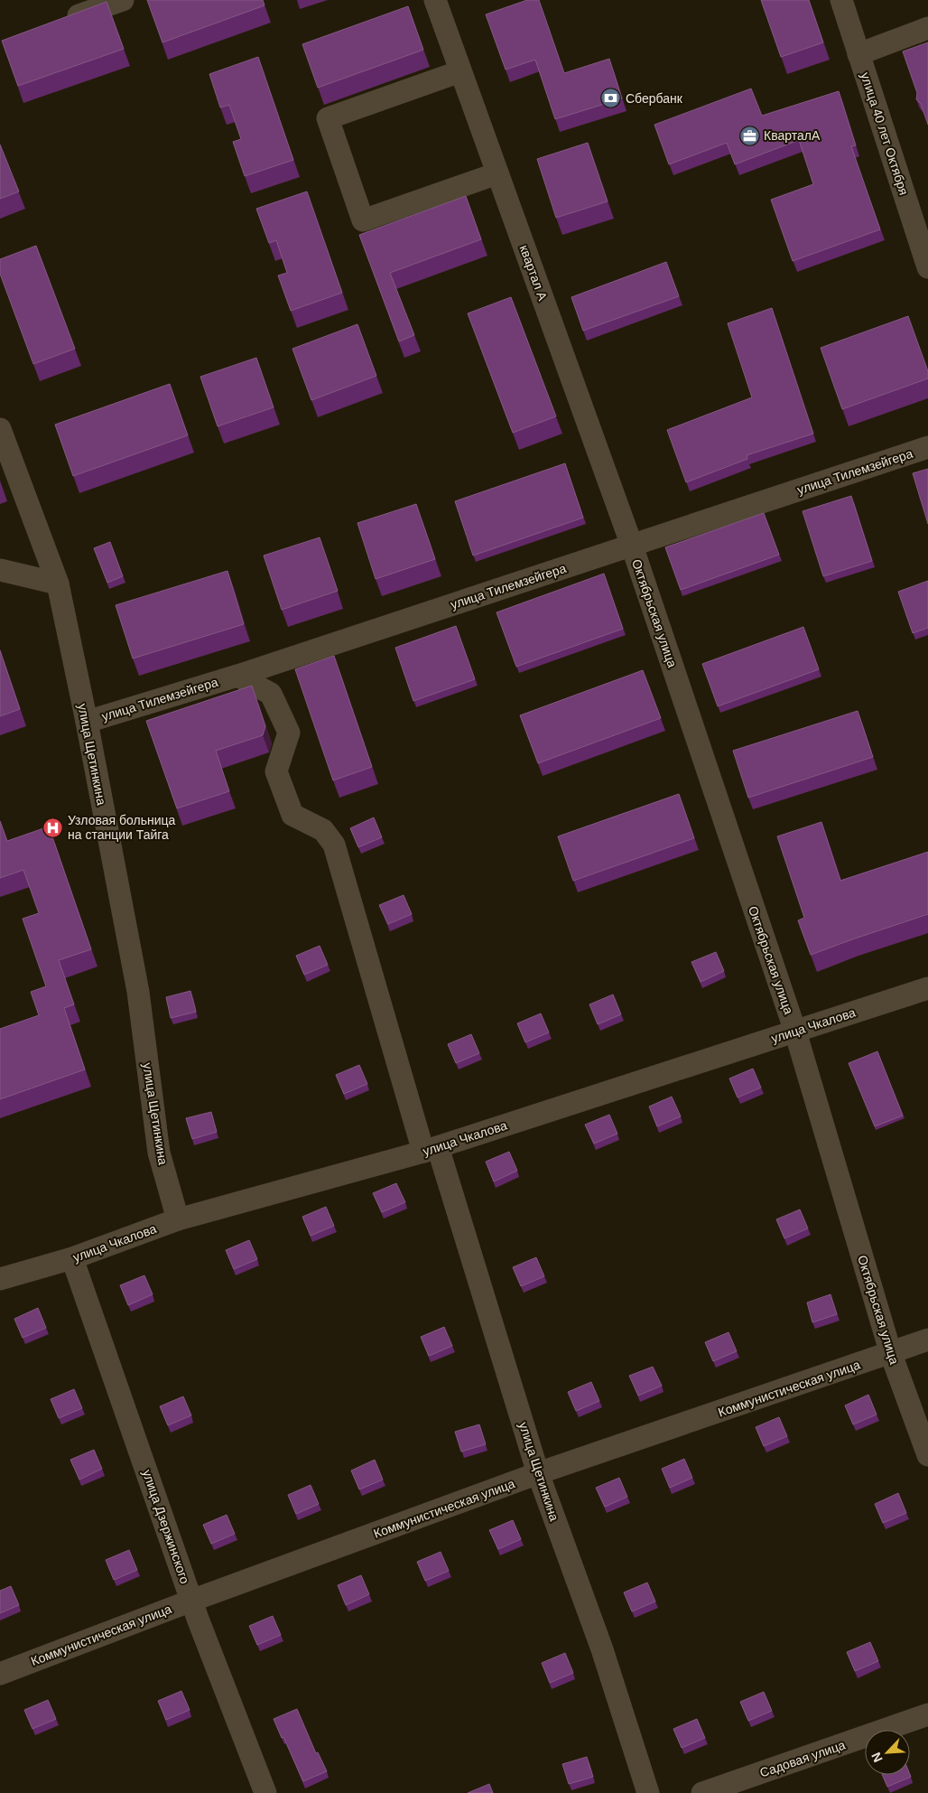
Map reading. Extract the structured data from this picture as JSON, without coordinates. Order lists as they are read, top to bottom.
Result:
{
  "streets": {
    "street": [
      "улица 40 лет Октября",
      "квартал А",
      "улица Тилемзейгера",
      "Октябрьская улица",
      "улица Щетинкина",
      "улица Чкалова",
      "Коммунистическая улица",
      "улица Дзержинского",
      "Садовая улица"
    ]
  },
  "crossings": [
    ["квартал А", "улица Тилемзейгера"],
    ["квартал А", "Октябрьская улица"],
    ["улица Тилемзейгера", "Октябрьская улица"],
    ["улица Тилемзейгера", "улица Щетинкина"],
    ["Октябрьская улица", "улица Чкалова"],
    ["Октябрьская улица", "Коммунистическая улица"],
    ["улица Щетинкина", "улица Чкалова"],
    ["улица Щетинкина", "Коммунистическая улица"],
    ["улица Чкалова", "улица Дзержинского"],
    ["Коммунистическая улица", "улица Дзержинского"]
  ],
  "places": {
    "bank": ["Сбербанк"],
    "office": ["КварталА"],
    "hospital": ["Узловая больница на станции Тайга"]
  },
  "north": "bottom left"
}
